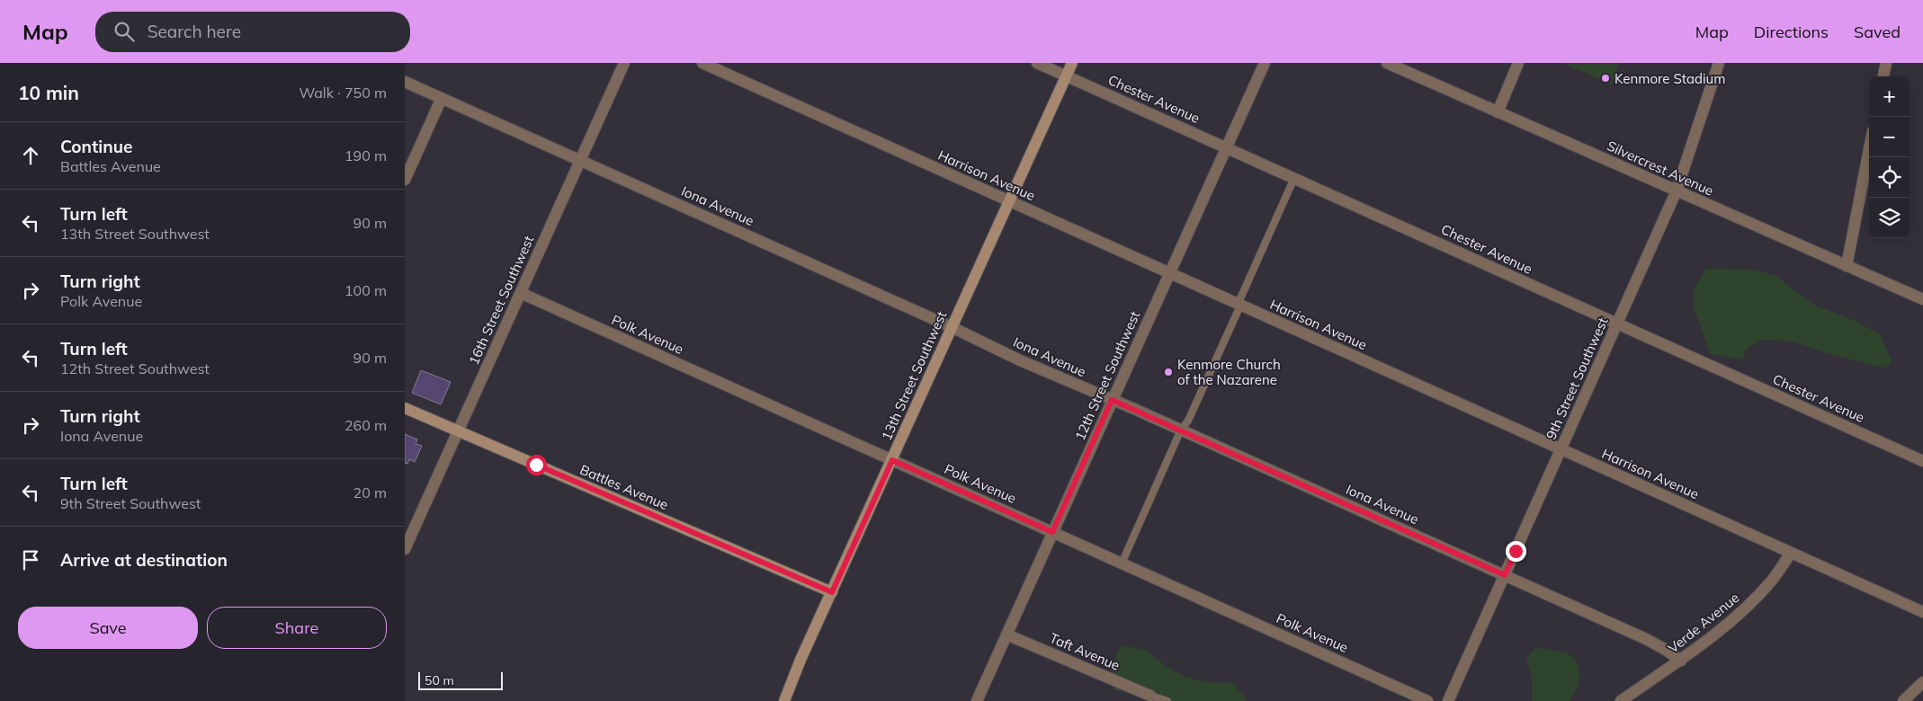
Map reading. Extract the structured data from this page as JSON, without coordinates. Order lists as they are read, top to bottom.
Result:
{
  "streets": {
    "street": [
      "Chester Avenue",
      "Silvercrest Avenue",
      "Harrison Avenue",
      "Iona Avenue",
      "16th Street Southwest",
      "Polk Avenue",
      "13th Street Southwest",
      "12th Street Southwest",
      "9th Street Southwest",
      "Battles Avenue",
      "Verde Avenue",
      "Taft Avenue"
    ]
  },
  "crossings": [
    ["Chester Avenue", "13th Street Southwest"],
    ["Chester Avenue", "12th Street Southwest"],
    ["Chester Avenue", "9th Street Southwest"],
    ["Silvercrest Avenue", "9th Street Southwest"],
    ["Harrison Avenue", "13th Street Southwest"],
    ["Harrison Avenue", "12th Street Southwest"],
    ["Harrison Avenue", "9th Street Southwest"],
    ["Harrison Avenue", "Verde Avenue"],
    ["Iona Avenue", "16th Street Southwest"],
    ["Iona Avenue", "13th Street Southwest"],
    ["Iona Avenue", "12th Street Southwest"],
    ["Iona Avenue", "9th Street Southwest"],
    ["Iona Avenue", "Verde Avenue"],
    ["16th Street Southwest", "Polk Avenue"],
    ["16th Street Southwest", "Battles Avenue"],
    ["Polk Avenue", "13th Street Southwest"],
    ["Polk Avenue", "12th Street Southwest"],
    ["13th Street Southwest", "Battles Avenue"],
    ["12th Street Southwest", "Taft Avenue"]
  ],
  "places": ["Kenmore Stadium", "Kenmore Church of the Nazarene"],
  "scale_bar": "50 m",
  "page": {
    "header": "Map",
    "search": "Search here",
    "nav": ["Map", "Directions", "Saved"],
    "heading": ["10 min", "Walk · 750 m"],
    "map_buttons": ["+", "−"],
    "list": [
      ["Continue", "Battles Avenue", "190 m"],
      ["Turn left", "13th Street Southwest", "90 m"],
      ["Turn right", "Polk Avenue", "100 m"],
      ["Turn left", "12th Street Southwest", "90 m"],
      ["Turn right", "Iona Avenue", "260 m"],
      ["Turn left", "9th Street Southwest", "20 m"],
      "Arrive at destination"
    ],
    "buttons": ["Save", "Share"],
    "scale": "50 m"
  }
}
